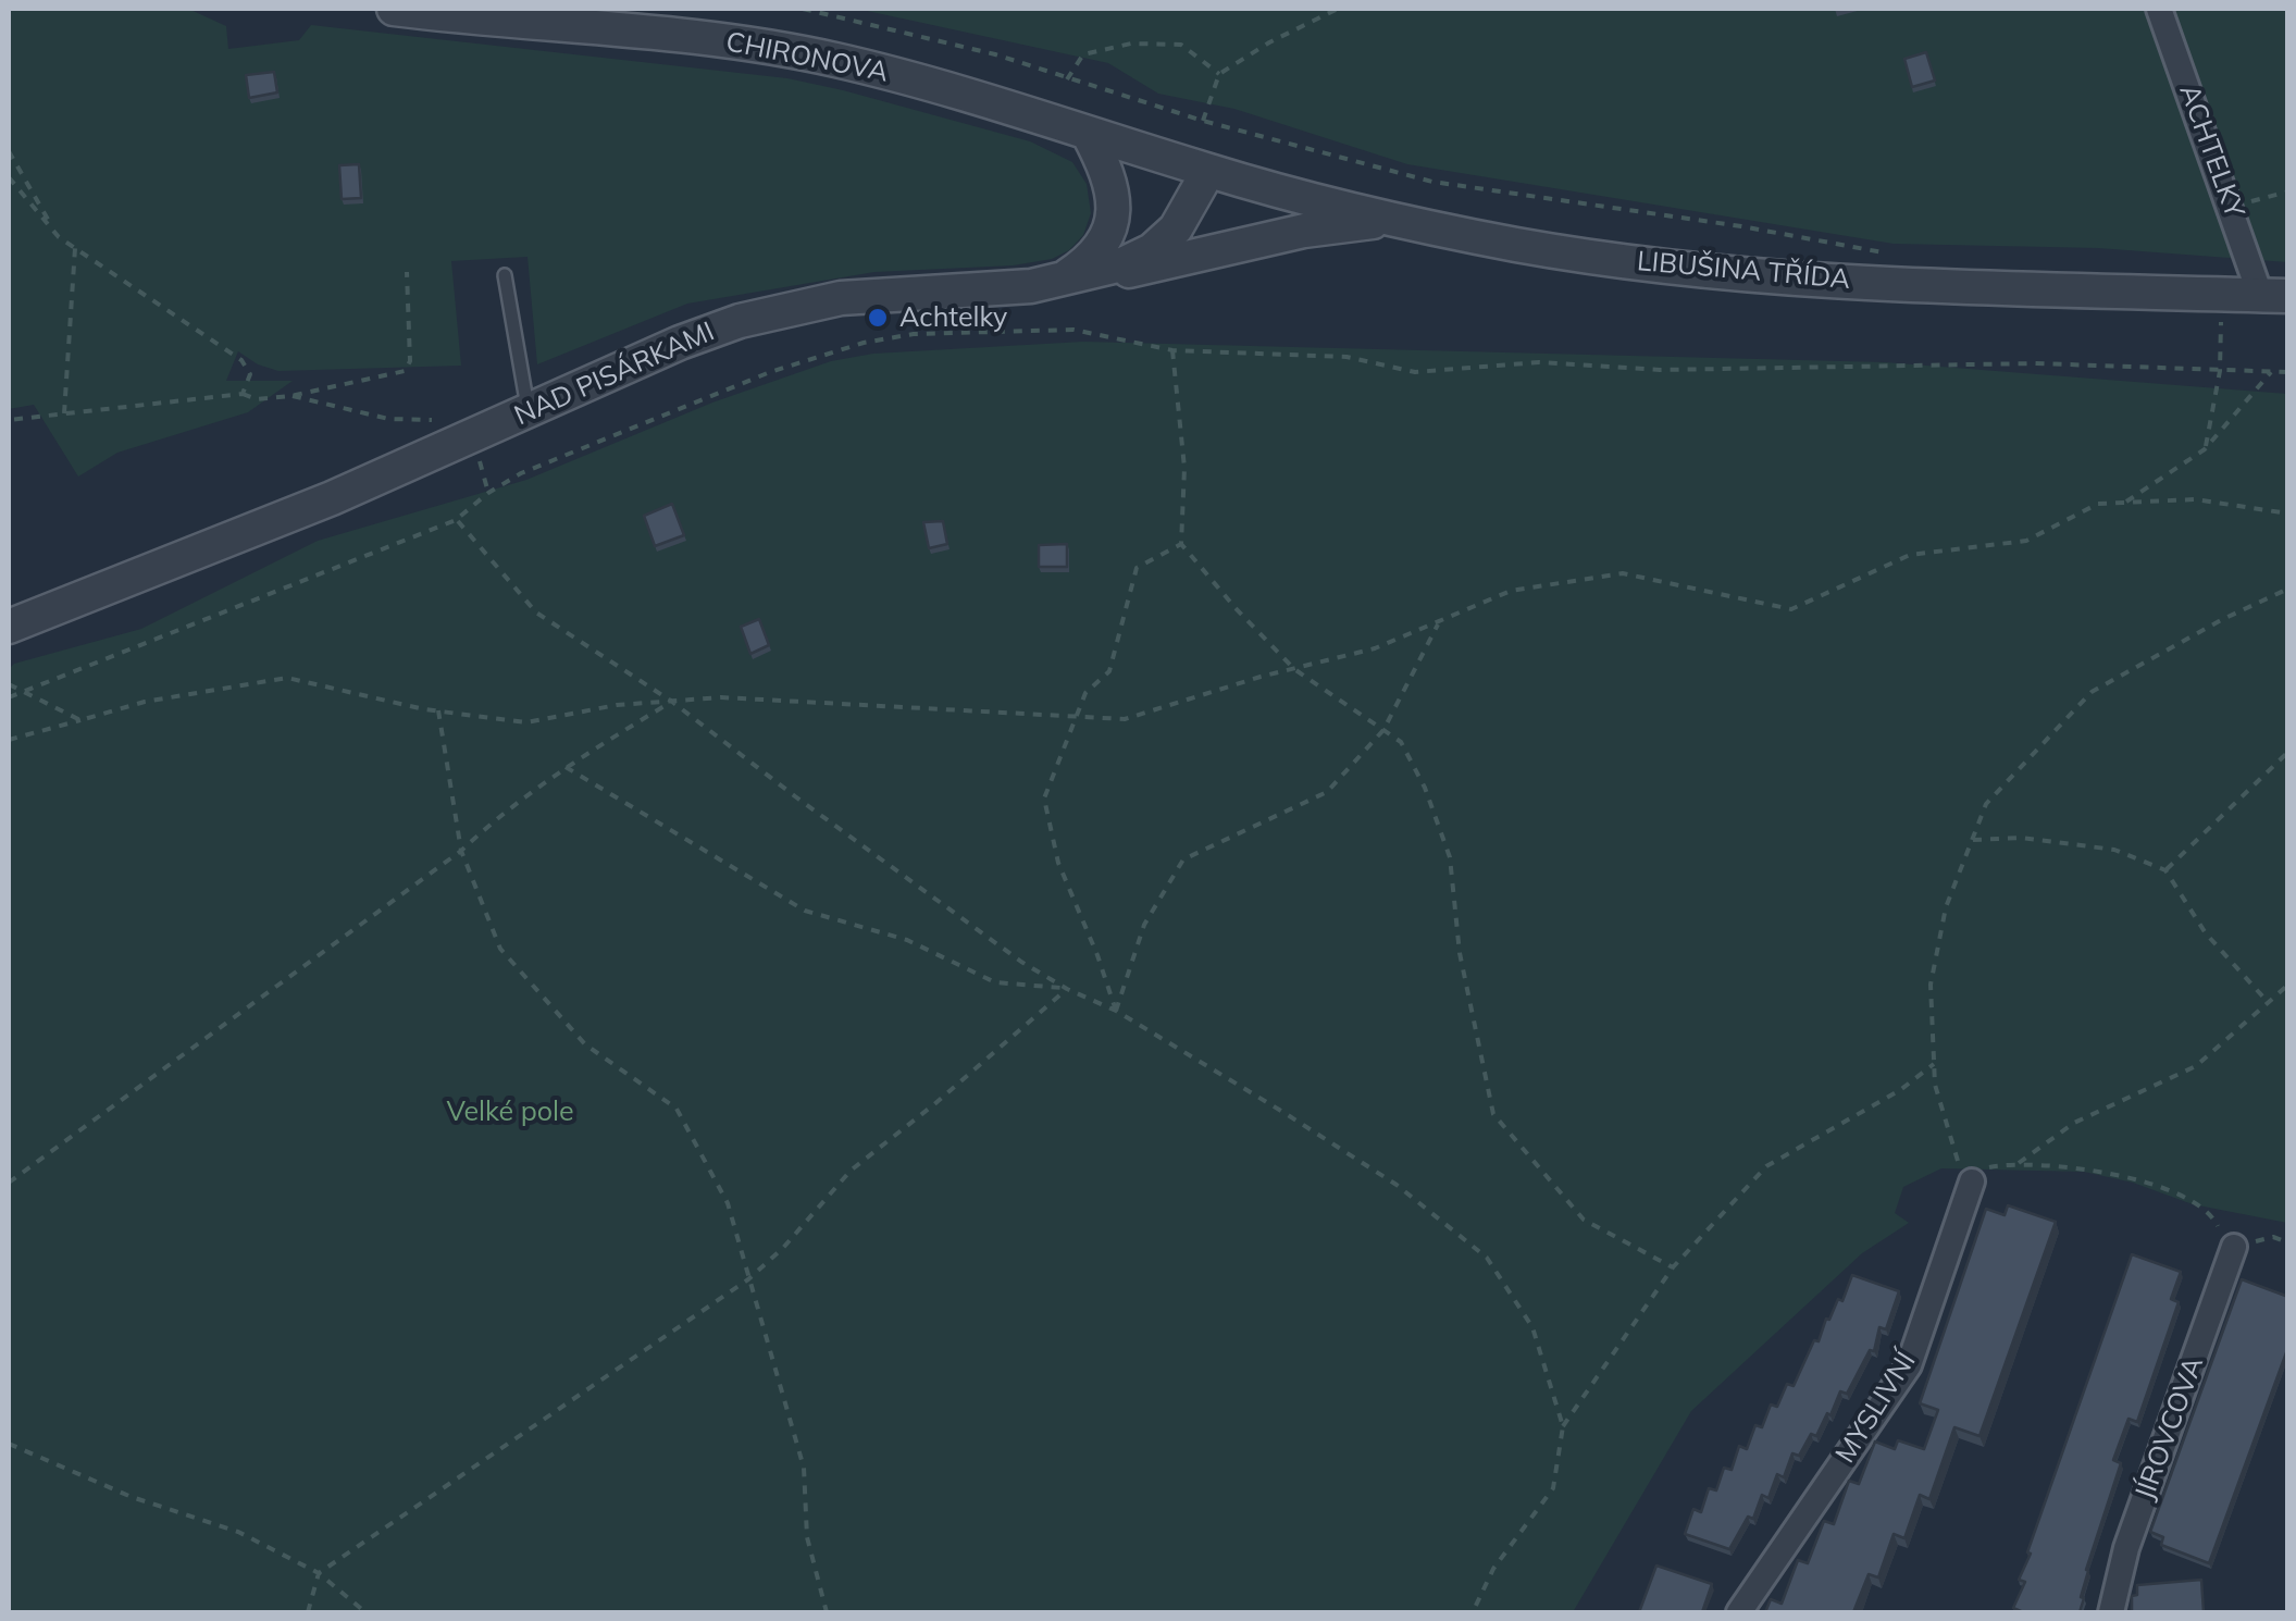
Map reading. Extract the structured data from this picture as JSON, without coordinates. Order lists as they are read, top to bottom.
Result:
{
  "streets": {
    "street": [
      "CHIRONOVA",
      "ACHTELKY",
      "LIBUŠINA TŘÍDA",
      "NAD PISÁRKAMI",
      "MYSLIVNÍ",
      "JÍROVCOVA"
    ]
  },
  "crossings": [
    ["CHIRONOVA", "LIBUŠINA TŘÍDA"],
    ["CHIRONOVA", "NAD PISÁRKAMI"],
    ["ACHTELKY", "LIBUŠINA TŘÍDA"],
    ["LIBUŠINA TŘÍDA", "NAD PISÁRKAMI"]
  ],
  "parks": ["Velké pole"],
  "places": ["Achtelky"]
}
